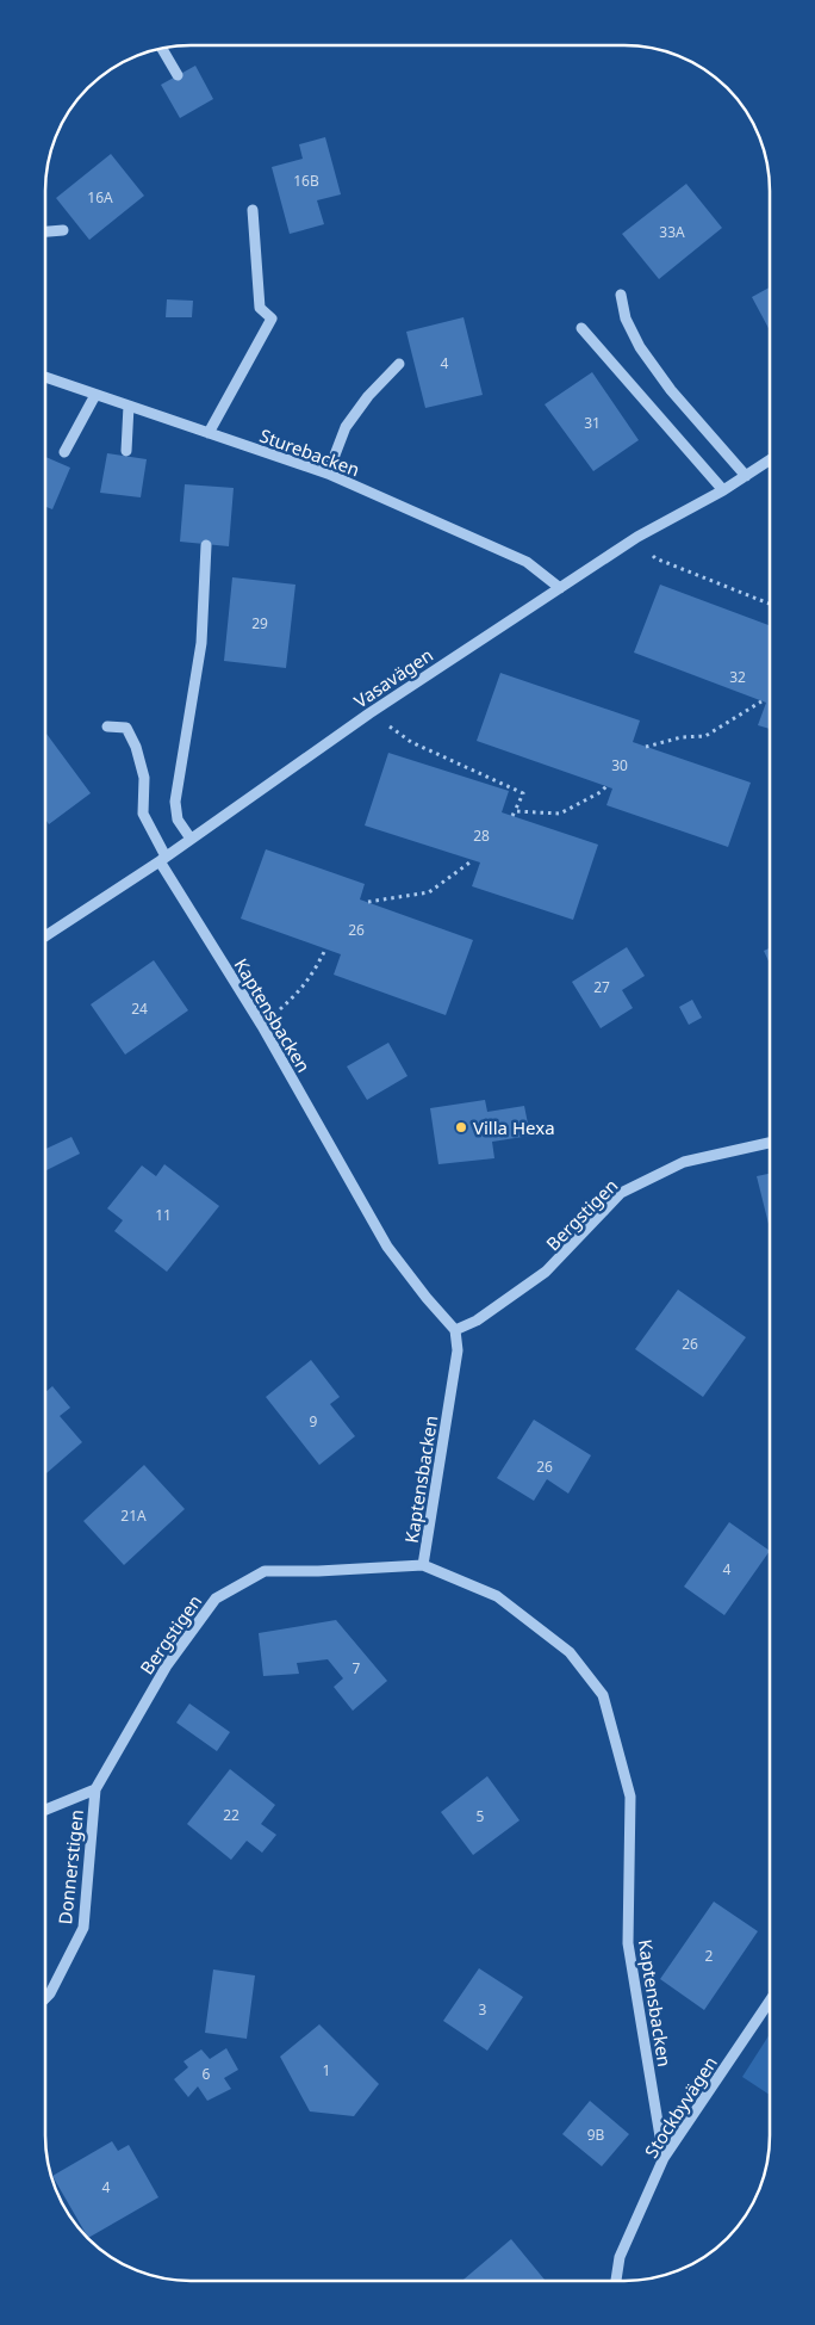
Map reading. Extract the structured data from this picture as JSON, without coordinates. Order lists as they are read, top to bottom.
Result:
{
  "streets": {
    "street": [
      "Sturebacken",
      "Vasavägen",
      "Kaptensbacken",
      "Bergstigen",
      "Donnerstigen",
      "Stockbyvägen"
    ]
  },
  "crossings": [
    ["Sturebacken", "Vasavägen"],
    ["Vasavägen", "Kaptensbacken"],
    ["Kaptensbacken", "Bergstigen"],
    ["Kaptensbacken", "Stockbyvägen"],
    ["Bergstigen", "Donnerstigen"]
  ],
  "places": ["Villa Hexa"],
  "house_numbers": [
    "16B",
    "16A",
    "33A",
    "4",
    "31",
    "29",
    "32",
    "30",
    "28",
    "26",
    "27",
    "24",
    "11",
    "26",
    "9",
    "26",
    "21A",
    "4",
    "7",
    "22",
    "5",
    "2",
    "3",
    "1",
    "6",
    "9B",
    "4"
  ]
}
